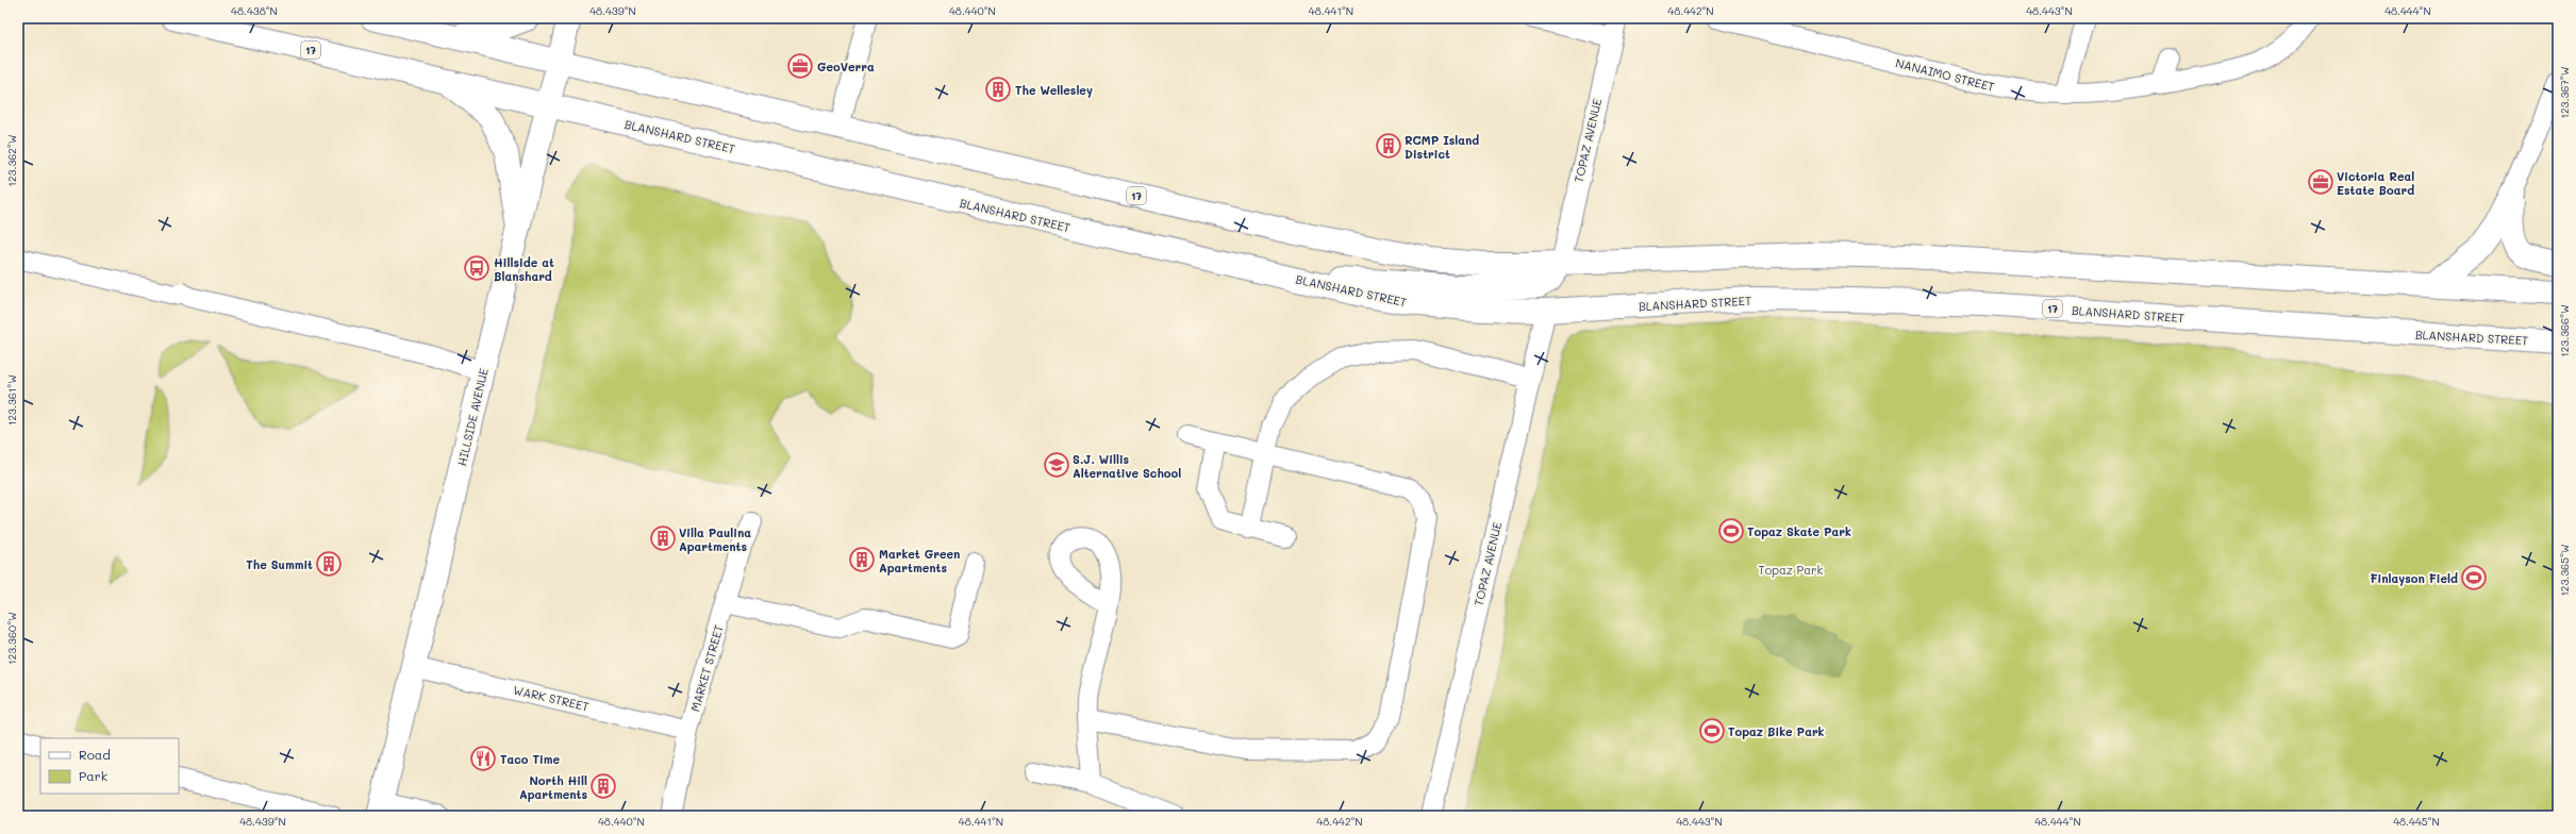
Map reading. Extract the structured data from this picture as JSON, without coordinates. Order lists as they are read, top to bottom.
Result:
{
  "streets": {
    "main road": ["17", "BLANSHARD STREET", "HILLSIDE AVENUE"],
    "street": [
      "NANAIMO STREET",
      "TOPAZ AVENUE",
      "MARKET STREET",
      "WARK STREET"
    ]
  },
  "crossings": [
    ["17", "TOPAZ AVENUE"],
    ["17", "HILLSIDE AVENUE"],
    ["BLANSHARD STREET", "TOPAZ AVENUE"],
    ["BLANSHARD STREET", "HILLSIDE AVENUE"],
    ["HILLSIDE AVENUE", "WARK STREET"],
    ["MARKET STREET", "WARK STREET"]
  ],
  "parks": ["Topaz Park"],
  "places": {
    "office": ["GeoVerra", "Victoria Real Estate Board"],
    "building": [
      "The Wellesley",
      "RCMP Island District",
      "Villa Paulina Apartments",
      "Market Green Apartments",
      "The Summit",
      "North Hill Apartments"
    ],
    "bus stop": ["Hillside at Blanshard"],
    "school or university": ["S.J. Willis Alternative School"],
    "sports": ["Topaz Skate Park", "Finlayson Field", "Topaz Bike Park"],
    "restaurant": ["Taco Time"]
  },
  "legend": ["Road", "Park"],
  "coordinates": [
    "48.438°N",
    "48.439°N",
    "48.440°N",
    "48.441°N",
    "48.442°N",
    "48.443°N",
    "48.444°N",
    "123.367°W",
    "123.362°W",
    "123.366°W",
    "123.361°W",
    "123.365°W",
    "123.360°W",
    "48.445°N"
  ]
}
